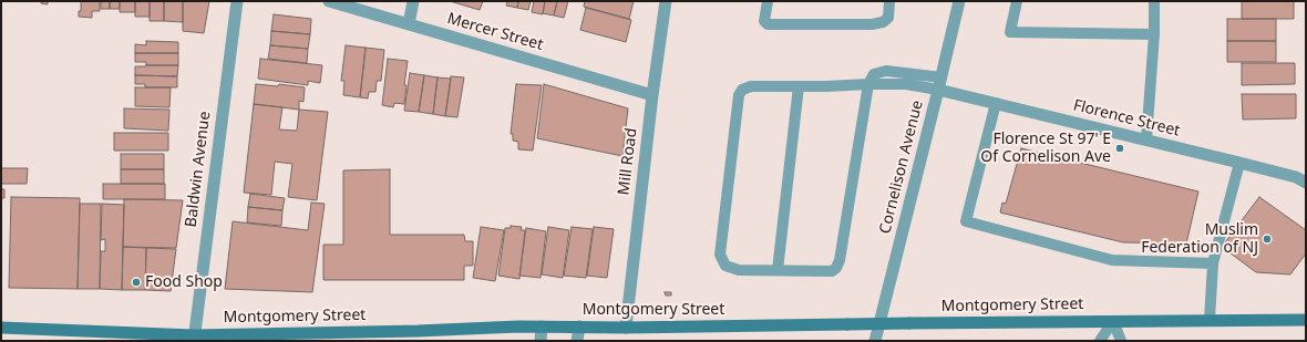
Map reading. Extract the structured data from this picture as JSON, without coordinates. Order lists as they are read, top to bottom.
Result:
{
  "streets": {
    "main road": ["Montgomery Street"],
    "street": [
      "Mercer Street",
      "Florence Street",
      "Mill Road",
      "Cornelison Avenue",
      "Baldwin Avenue"
    ]
  },
  "crossings": [
    ["Mercer Street", "Mill Road"],
    ["Florence Street", "Cornelison Avenue"],
    ["Mill Road", "Montgomery Street"],
    ["Baldwin Avenue", "Montgomery Street"]
  ],
  "places": ["Florence St 97' E Of Cornelison Ave", "Muslim Federation of NJ", "Food Shop"]
}
